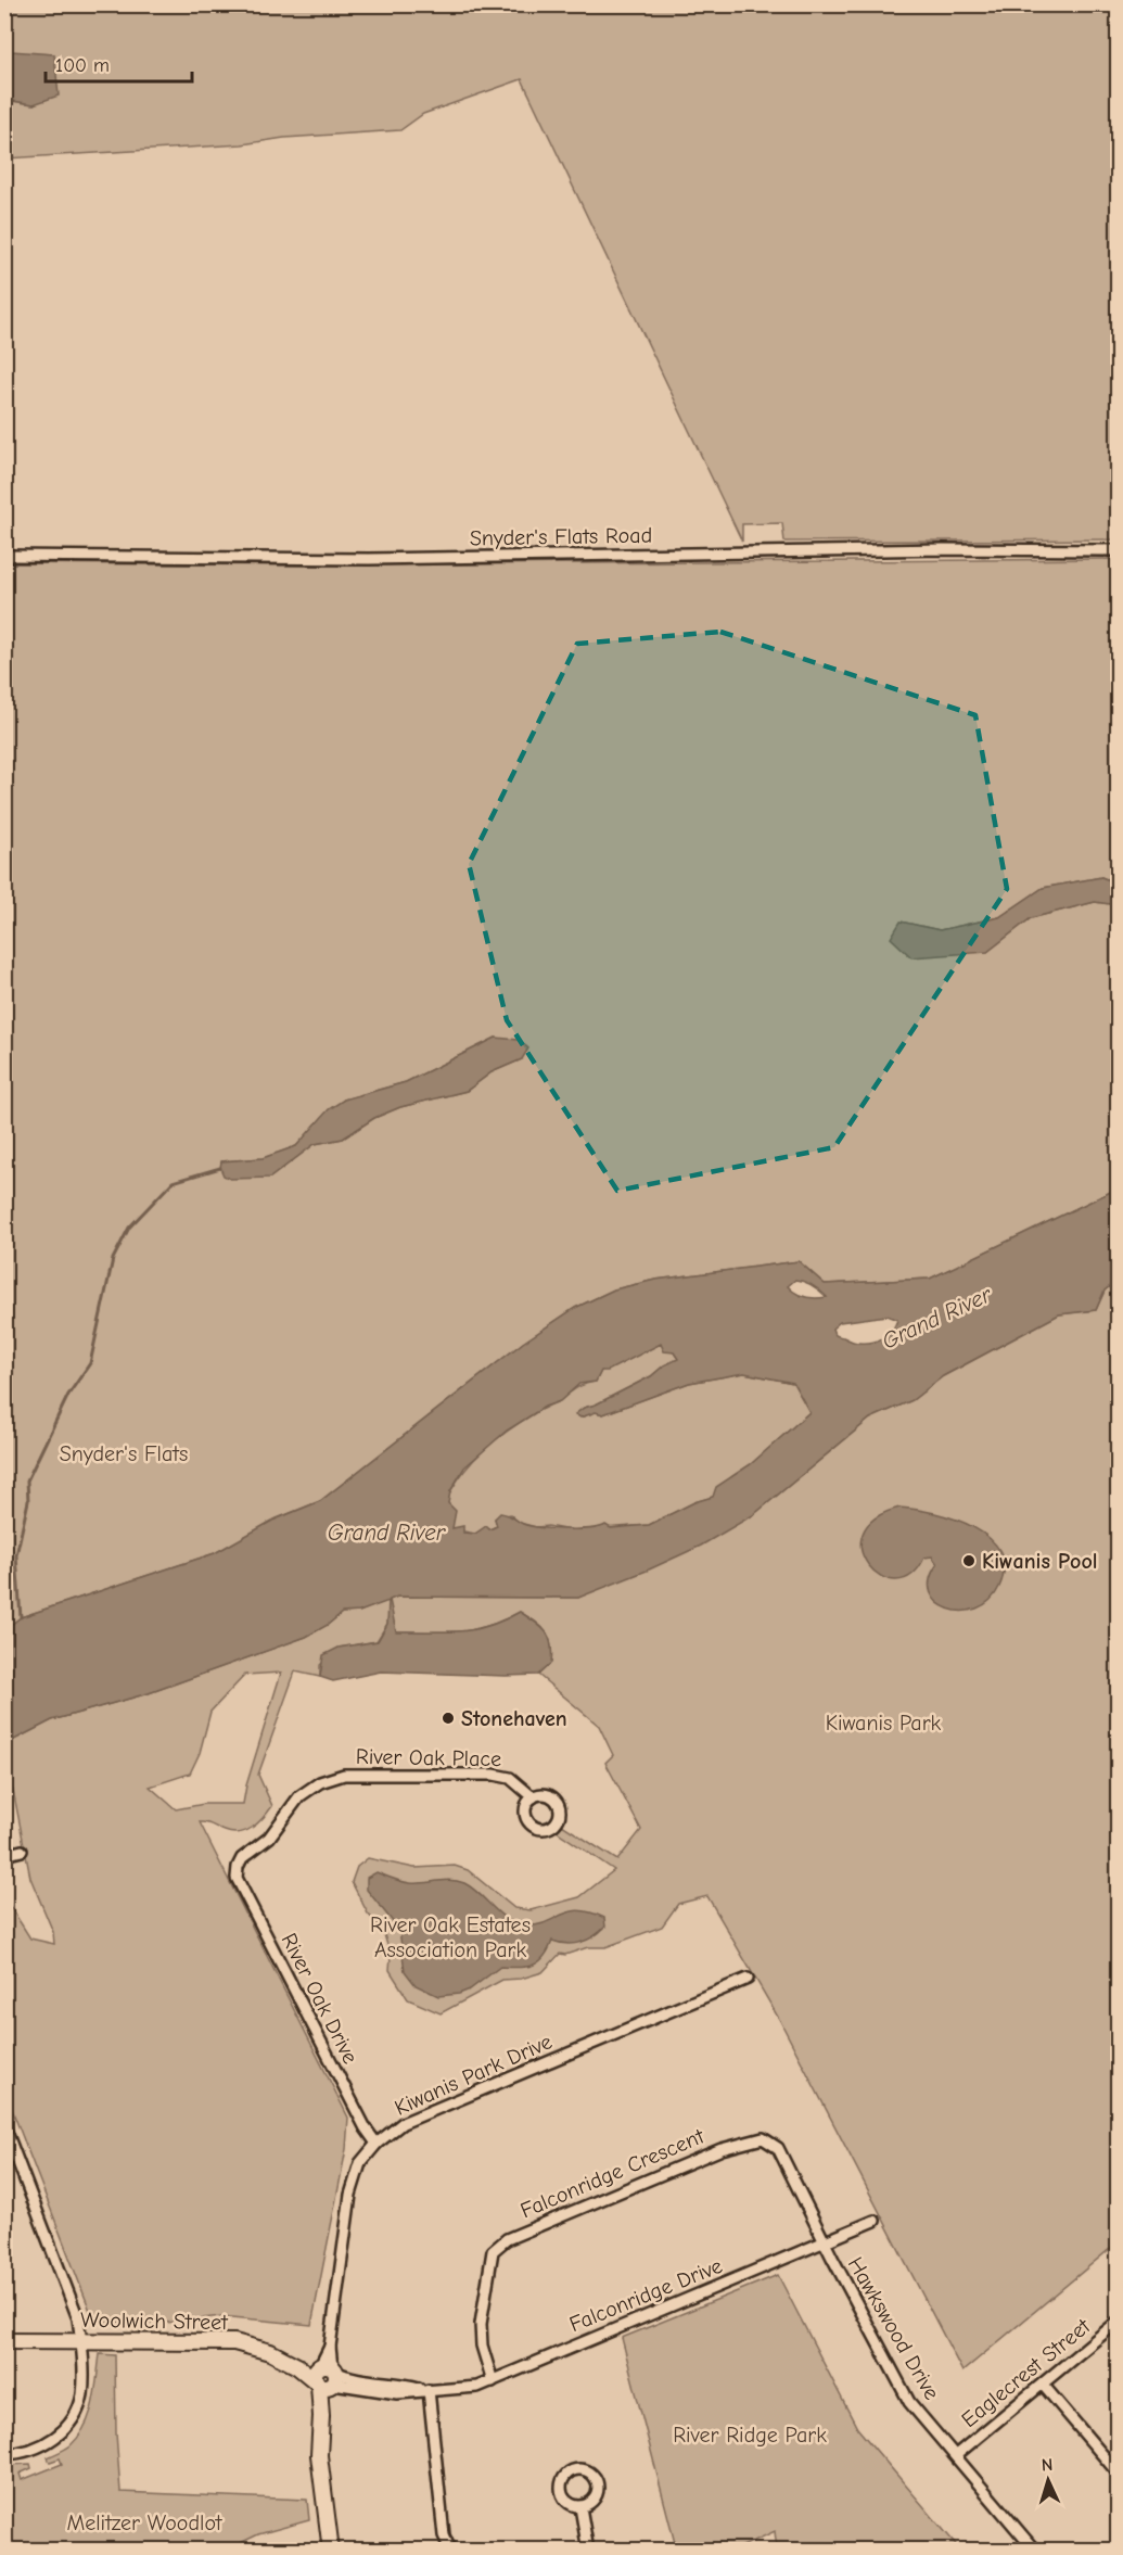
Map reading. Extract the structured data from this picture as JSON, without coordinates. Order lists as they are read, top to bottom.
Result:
{
  "streets": {
    "street": [
      "Snyder's Flats Road",
      "River Oak Place",
      "River Oak Drive",
      "Kiwanis Park Drive",
      "Falconridge Crescent",
      "Falconridge Drive",
      "Woolwich Street",
      "Hawkswood Drive",
      "Eaglecrest Street"
    ]
  },
  "crossings": [
    ["River Oak Place", "River Oak Drive"],
    ["River Oak Drive", "Kiwanis Park Drive"],
    ["Kiwanis Park Drive", "Falconridge Drive"],
    ["Kiwanis Park Drive", "Woolwich Street"],
    ["Falconridge Crescent", "Falconridge Drive"],
    ["Falconridge Crescent", "Hawkswood Drive"],
    ["Falconridge Drive", "Woolwich Street"],
    ["Falconridge Drive", "Hawkswood Drive"],
    ["Hawkswood Drive", "Eaglecrest Street"]
  ],
  "water": ["Grand River"],
  "parks": [
    "Snyder's Flats",
    "Kiwanis Park",
    "River Oak Estates Association Park",
    "River Ridge Park",
    "Melitzer Woodlot"
  ],
  "places": ["Kiwanis Pool", "Stonehaven"],
  "scale_bar": "100 m",
  "north": "top"
}
